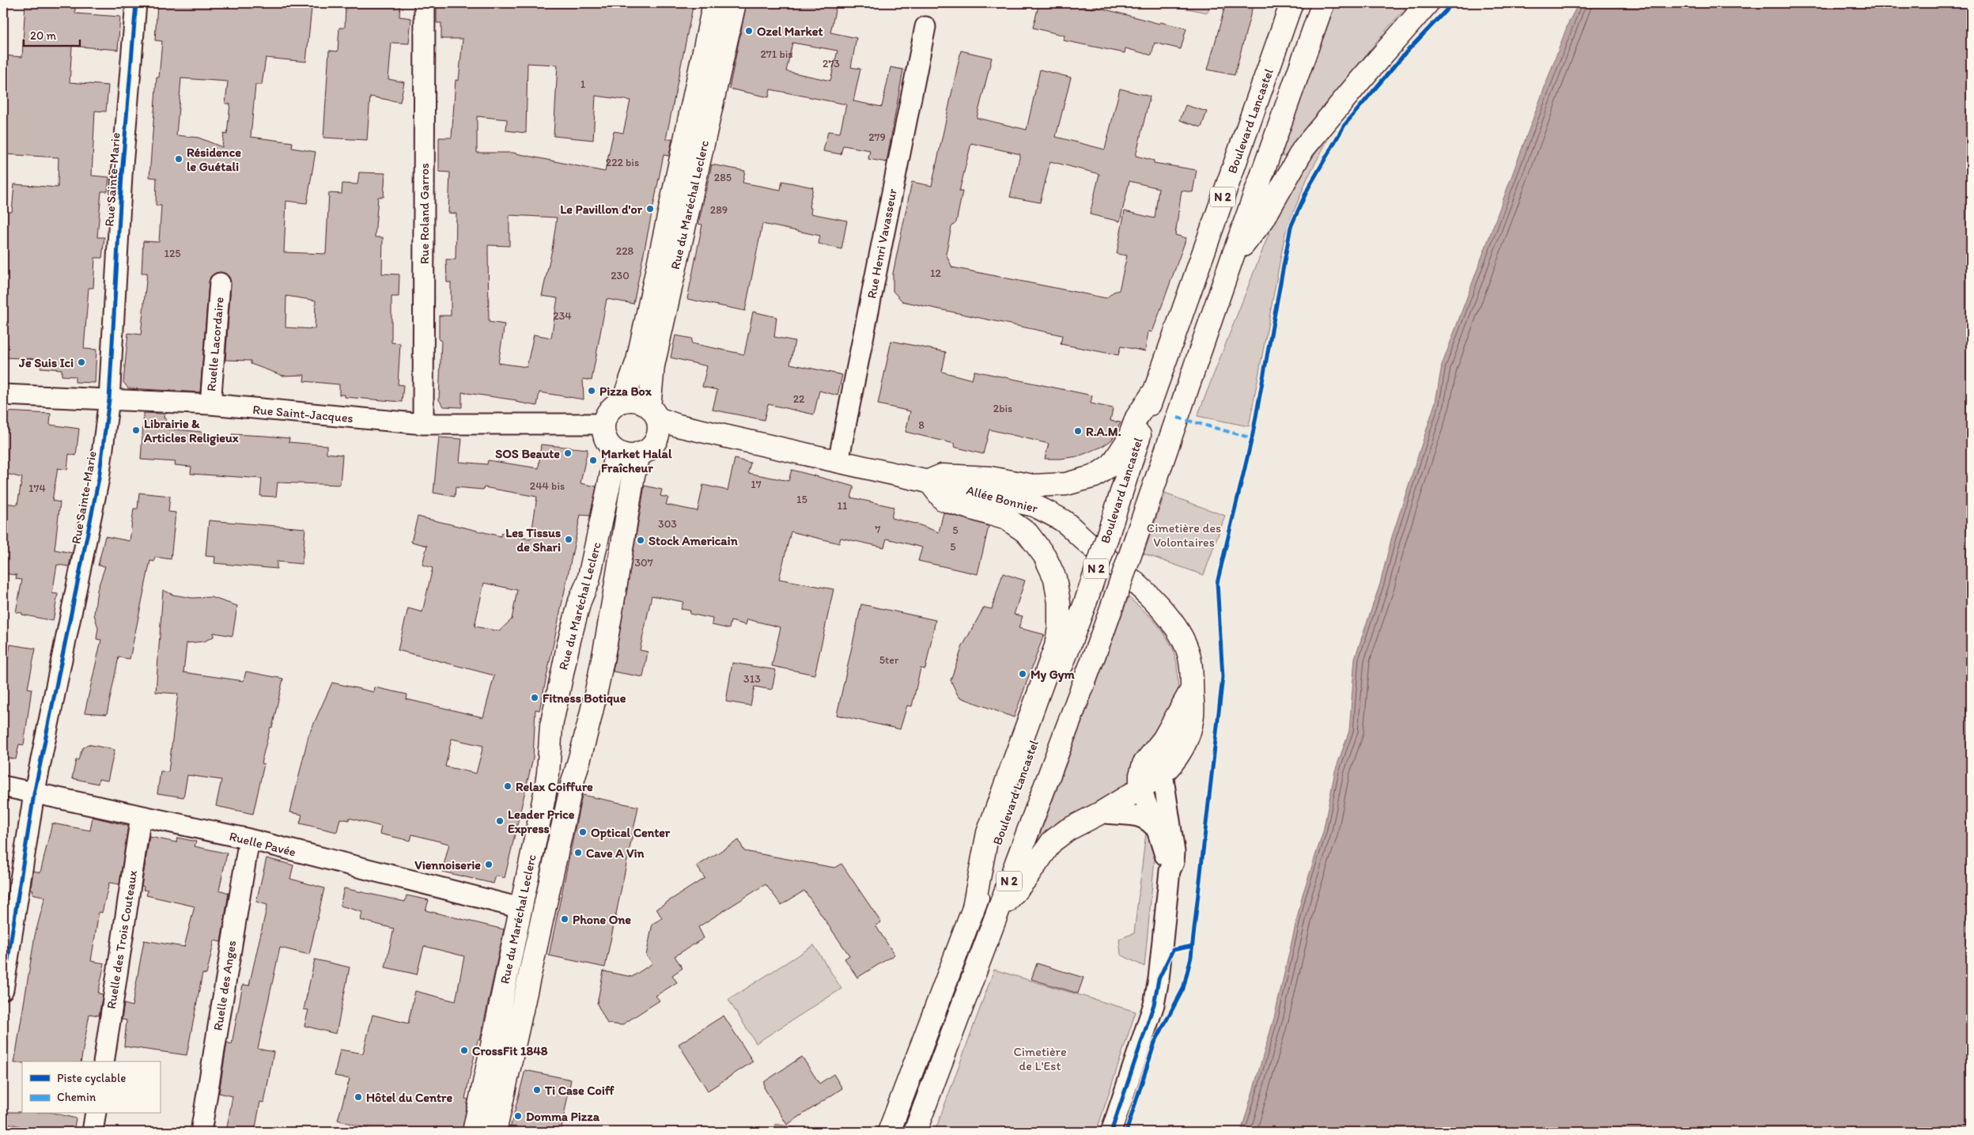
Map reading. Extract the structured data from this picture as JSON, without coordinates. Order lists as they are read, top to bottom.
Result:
{
  "streets": {
    "main road": [
      "Boulevard Lancastel",
      "N 2",
      "Rue du Maréchal Leclerc",
      "Allée Bonnier"
    ],
    "street": [
      "Rue Sainte-Marie",
      "Rue Roland Garros",
      "Rue Henri Vavasseur",
      "Ruelle Lacordaire",
      "Rue Saint-Jacques",
      "Ruelle Pavée",
      "Ruelle des Trois Couteaux",
      "Ruelle des Anges"
    ]
  },
  "crossings": [
    ["Rue Sainte-Marie", "Rue Saint-Jacques"],
    ["Rue Sainte-Marie", "Ruelle Pavée"],
    ["N 2", "Allée Bonnier"],
    ["Rue du Maréchal Leclerc", "Rue Saint-Jacques"],
    ["Rue du Maréchal Leclerc", "Allée Bonnier"],
    ["Rue du Maréchal Leclerc", "Ruelle Pavée"],
    ["Rue Roland Garros", "Rue Saint-Jacques"],
    ["Rue Henri Vavasseur", "Allée Bonnier"],
    ["Ruelle Lacordaire", "Rue Saint-Jacques"],
    ["Rue Saint-Jacques", "Allée Bonnier"],
    ["Ruelle Pavée", "Ruelle des Trois Couteaux"],
    ["Ruelle Pavée", "Ruelle des Anges"]
  ],
  "parks": ["Cimetière des Volontaires", "Cimetière de L'Est"],
  "places": [
    "Ozel Market",
    "Résidence le Guétali",
    "Le Pavillon d'or",
    "Je Suis Ici",
    "Pizza Box",
    "Librairie & Articles Religieux",
    "R.A.M.",
    "SOS Beaute",
    "Market Halal Fraîcheur",
    "Les Tissus de Shari",
    "Stock Americain",
    "My Gym",
    "Fitness Botique",
    "Relax Coiffure",
    "Leader Price Express",
    "Optical Center",
    "Cave A Vin",
    "Viennoiserie",
    "Phone One",
    "CrossFit 1848",
    "Ti Case Coiff",
    "Hôtel du Centre",
    "Domma Pizza"
  ],
  "house_numbers": [
    "271 bis",
    "273",
    "1",
    "279",
    "222 bis",
    "285",
    "289",
    "228",
    "125",
    "12",
    "230",
    "234",
    "22",
    "2bis",
    "8",
    "17",
    "244 bis",
    "174",
    "15",
    "11",
    "303",
    "7",
    "5",
    "5",
    "307",
    "5ter",
    "313"
  ],
  "legend": ["Piste cyclable", "Chemin"],
  "scale_bar": "20 m"
}
